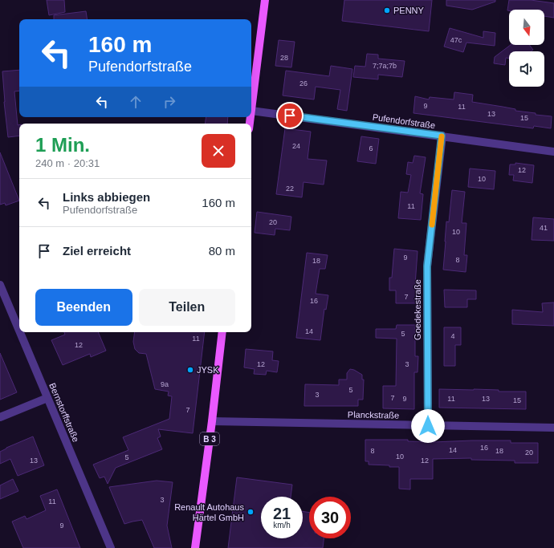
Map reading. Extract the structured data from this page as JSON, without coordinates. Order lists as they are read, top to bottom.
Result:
{
  "streets": {
    "main road": ["B 3"],
    "street": [
      "Pufendorfstraße",
      "Goedekestraße",
      "Bernstorffstraße",
      "Planckstraße"
    ]
  },
  "crossings": [
    ["Pufendorfstraße", "Goedekestraße"],
    ["Goedekestraße", "Planckstraße"],
    ["Planckstraße", "B 3"]
  ],
  "places": ["PENNY", "JYSK", "Renault Autohaus Härtel GmbH"],
  "house_numbers": [
    "47c",
    "28",
    "7;7a;7b",
    "26",
    "9",
    "11",
    "13",
    "15",
    "24",
    "6",
    "12",
    "10",
    "22",
    "11",
    "20",
    "41",
    "10",
    "9",
    "8",
    "18",
    "7",
    "16",
    "14",
    "5",
    "4",
    "11",
    "12",
    "12",
    "3",
    "9a",
    "5",
    "3",
    "7",
    "9",
    "11",
    "13",
    "15",
    "7",
    "16",
    "14",
    "8",
    "18",
    "20",
    "10",
    "5",
    "13",
    "12",
    "3",
    "11",
    "9"
  ],
  "north": "bottom",
  "page": {
    "turn": ["160 m", "Pufendorfstraße"],
    "heading": ["1 Min.", "240 m · 20:31"],
    "list": [
      {
        "name": "Links abbiegen",
        "note": "Pufendorfstraße",
        "value": "160 m"
      },
      {
        "name": "Ziel erreicht",
        "value": "80 m"
      }
    ],
    "buttons": ["Beenden", "Teilen"],
    "speed": "21 km/h",
    "limit": "30"
  }
}
